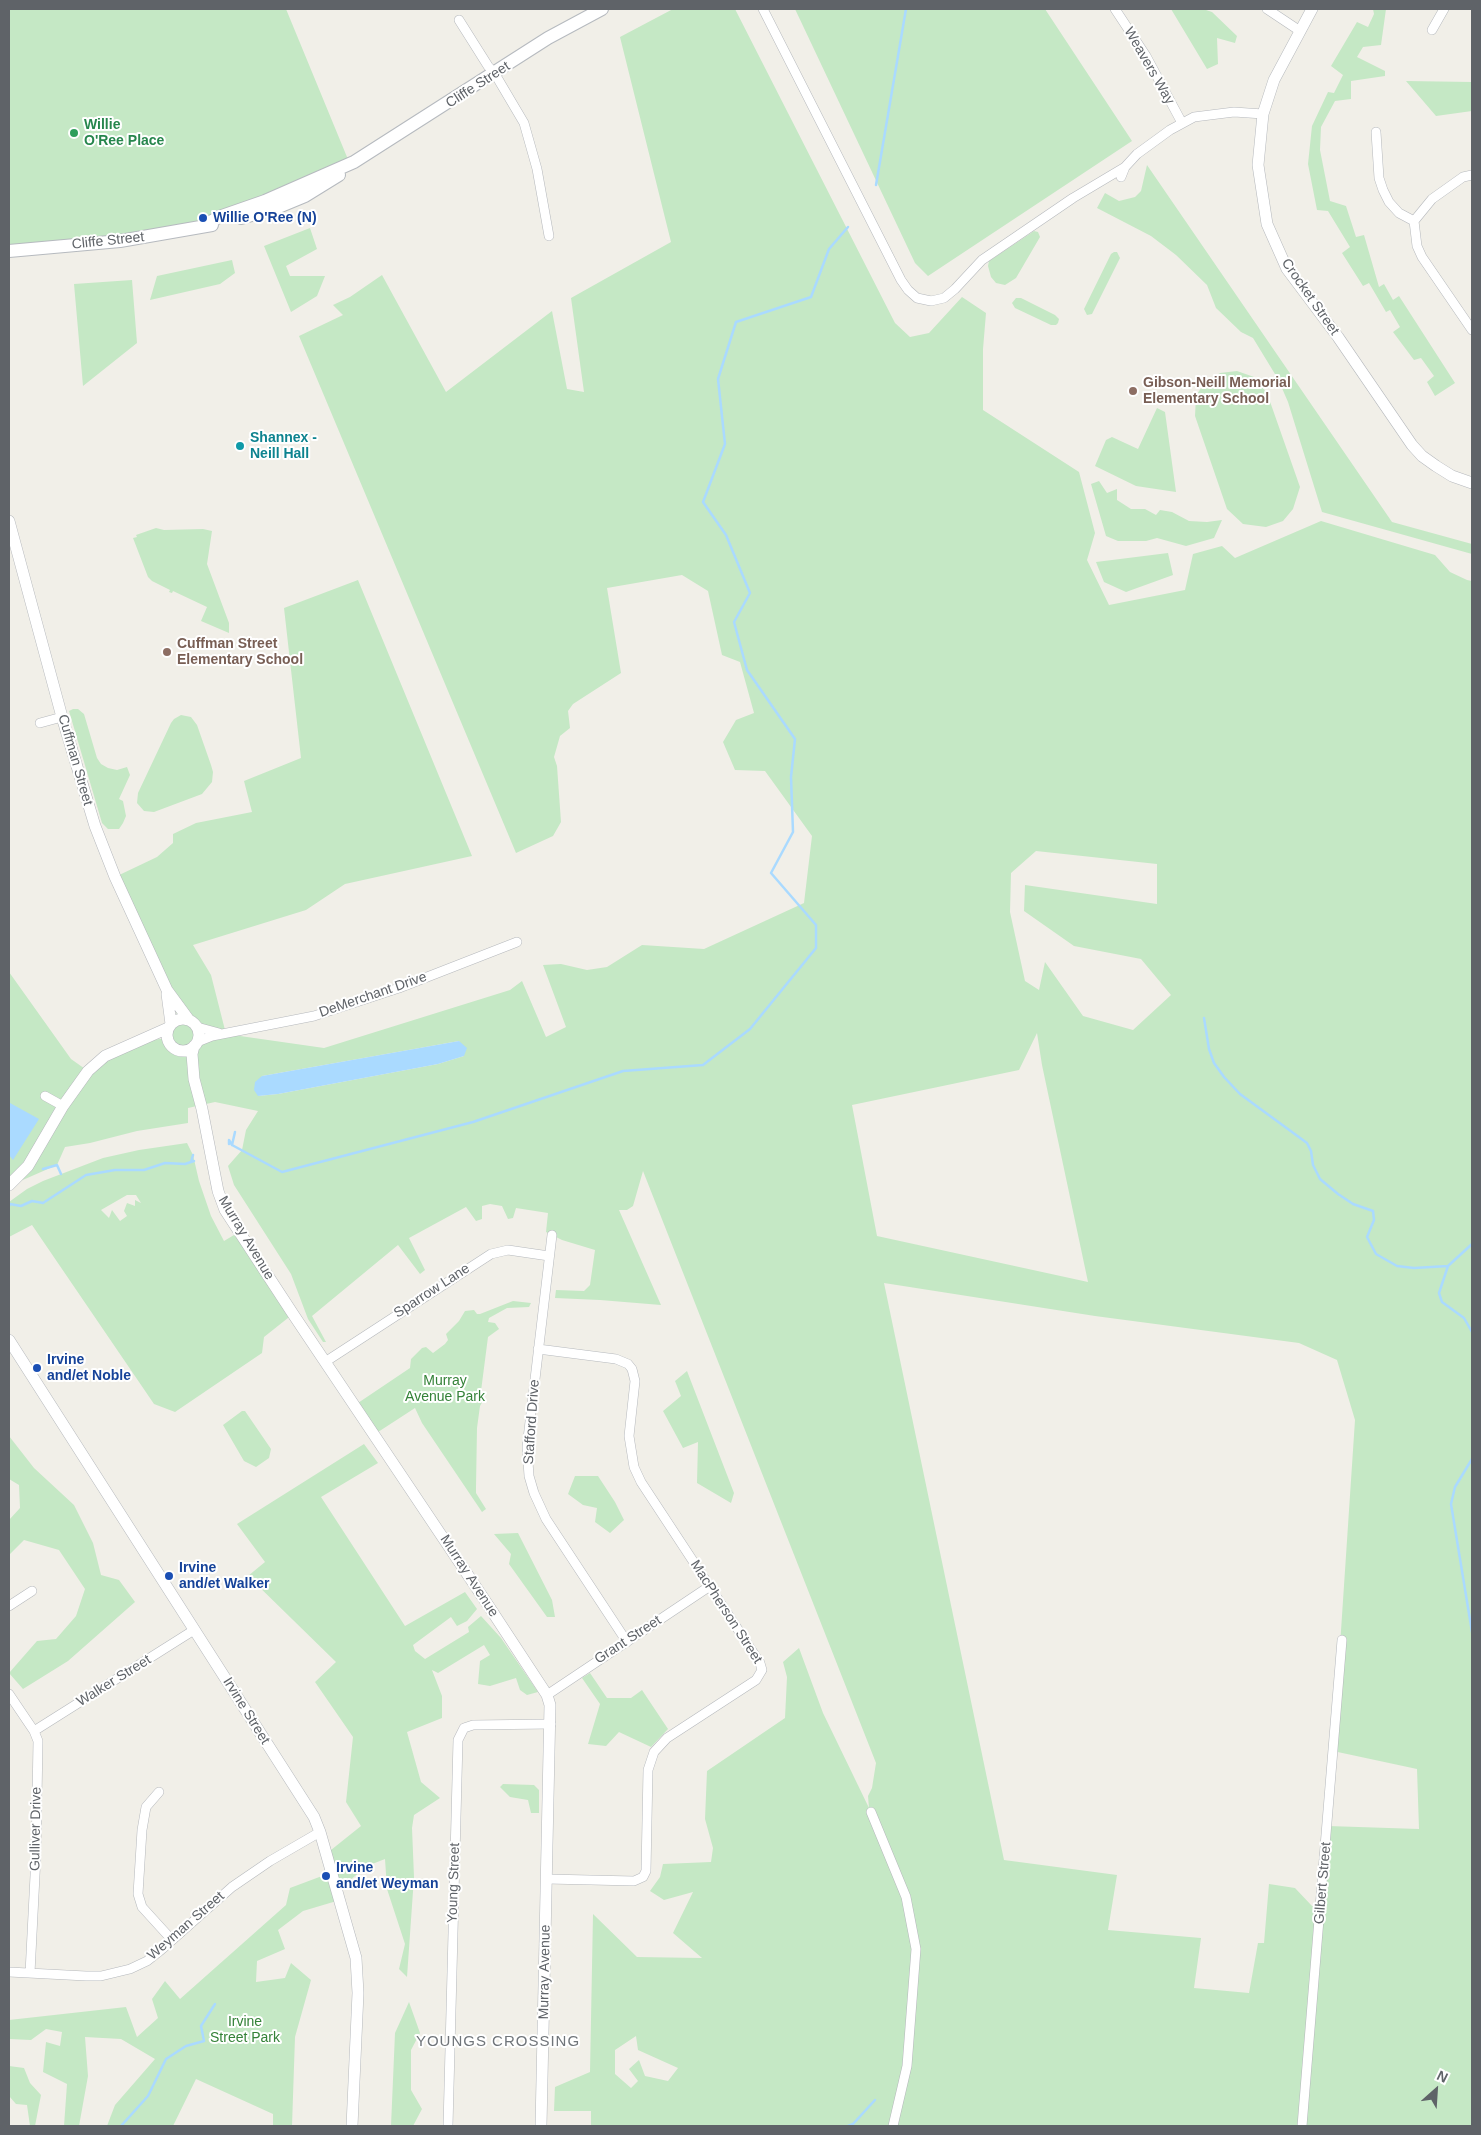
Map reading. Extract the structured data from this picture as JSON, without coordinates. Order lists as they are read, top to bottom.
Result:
{
  "streets": {
    "main road": ["Cliffe Street"],
    "street": [
      "Weavers Way",
      "Crocket Street",
      "Cuffman Street",
      "DeMerchant Drive",
      "Murray Avenue",
      "Sparrow Lane",
      "Stafford Drive",
      "MacPherson Street",
      "Grant Street",
      "Walker Street",
      "Irvine Street",
      "Gulliver Drive",
      "Young Street",
      "Gilbert Street",
      "Weyman Street"
    ]
  },
  "crossings": [
    ["Cuffman Street", "DeMerchant Drive"],
    ["Cuffman Street", "Murray Avenue"],
    ["DeMerchant Drive", "Murray Avenue"],
    ["Murray Avenue", "Sparrow Lane"],
    ["Murray Avenue", "MacPherson Street"],
    ["Murray Avenue", "Grant Street"],
    ["Murray Avenue", "Young Street"],
    ["Sparrow Lane", "Stafford Drive"],
    ["Stafford Drive", "MacPherson Street"],
    ["Stafford Drive", "Grant Street"],
    ["MacPherson Street", "Grant Street"],
    ["Walker Street", "Irvine Street"],
    ["Walker Street", "Gulliver Drive"],
    ["Irvine Street", "Weyman Street"],
    ["Gulliver Drive", "Weyman Street"]
  ],
  "districts": ["YOUNGS CROSSING"],
  "parks": ["Murray Avenue Park", "Irvine Street Park"],
  "places": [
    "Willie O'Ree Place",
    "Willie O'Ree (N)",
    "Gibson-Neill Memorial Elementary School",
    "Shannex - Neill Hall",
    "Cuffman Street Elementary School",
    "Irvine and/et Noble",
    "Irvine and/et Walker",
    "Irvine and/et Weyman"
  ],
  "north": "top right"
}
